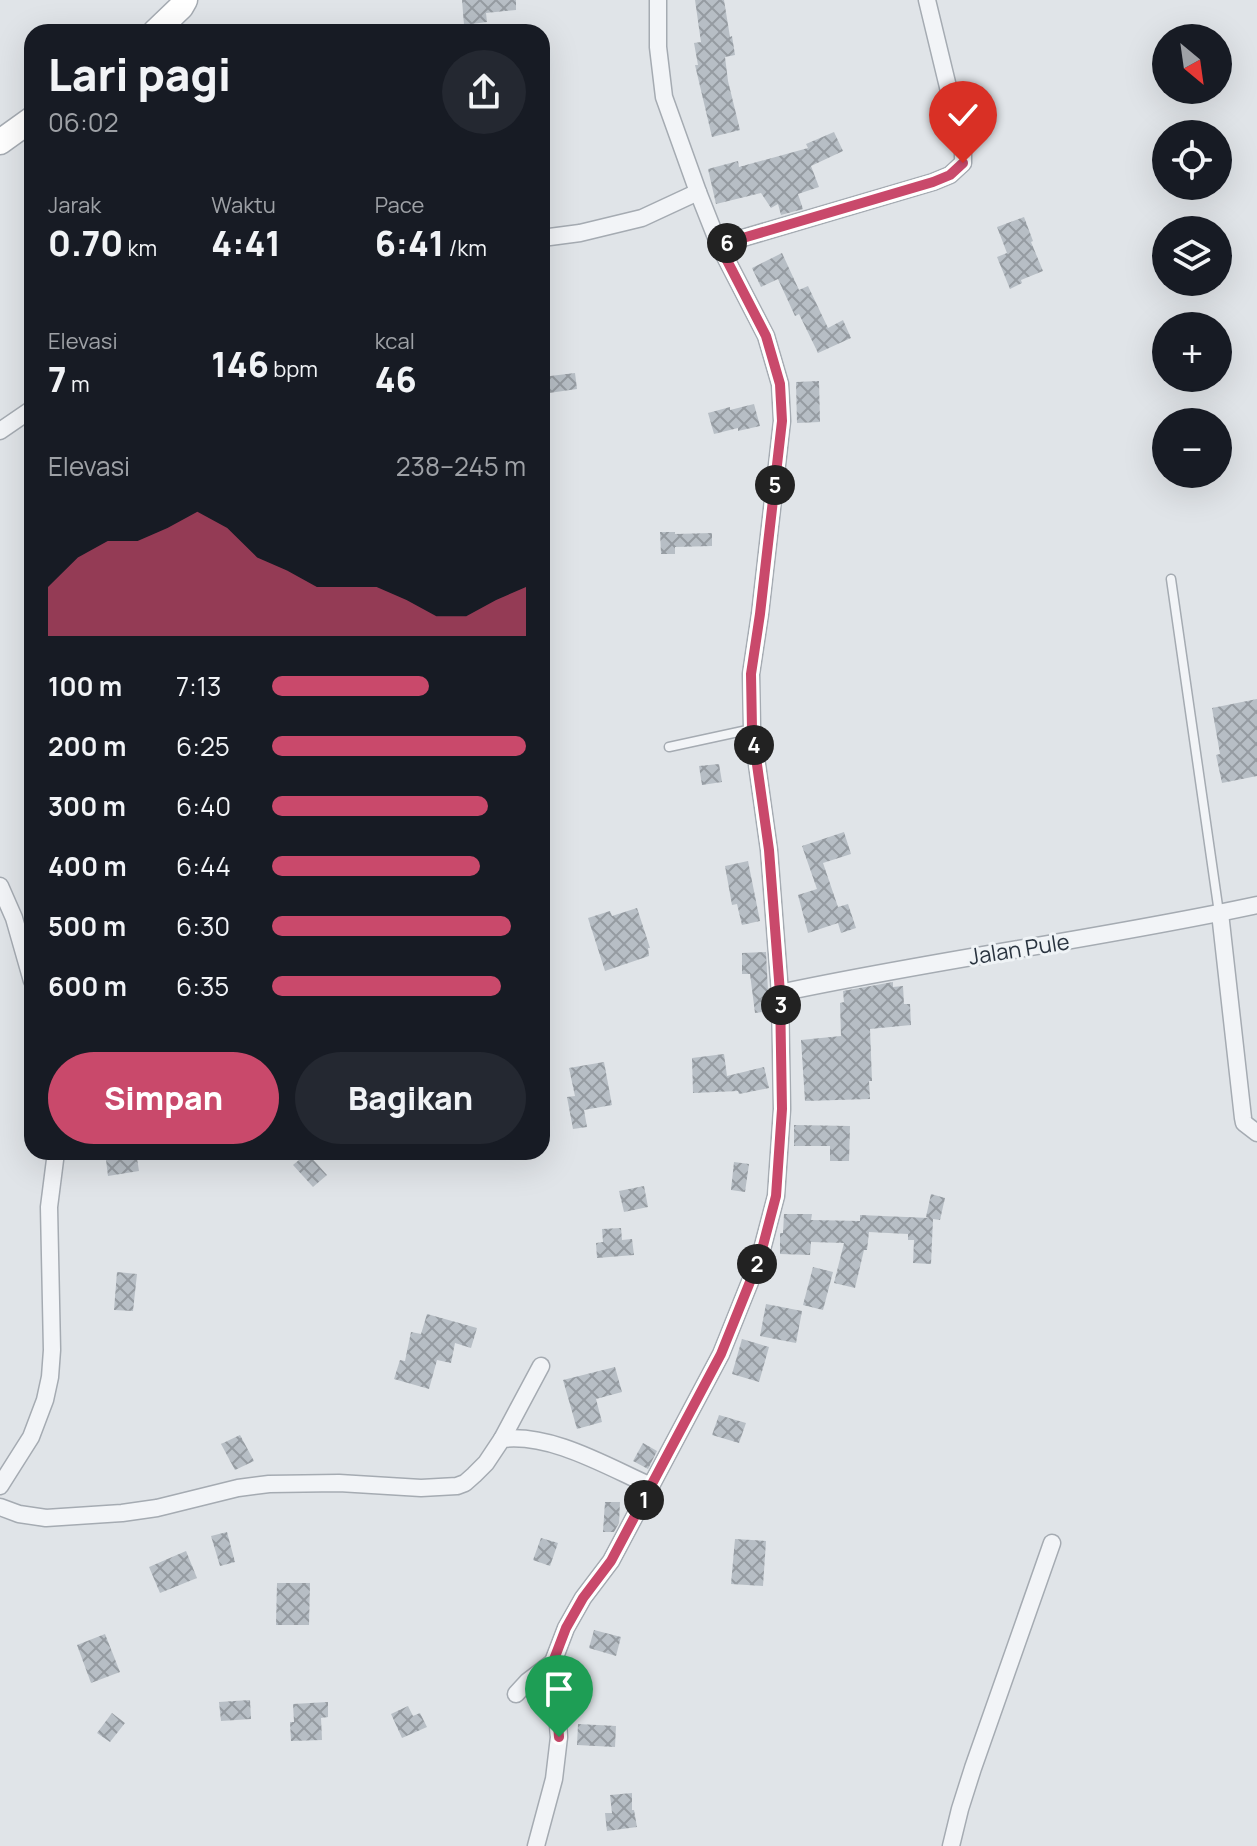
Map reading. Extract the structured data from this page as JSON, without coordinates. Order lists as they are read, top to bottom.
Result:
{
  "streets": {
    "street": ["Jalan Pule"]
  },
  "north": "bottom right",
  "page": {
    "map_buttons": ["+", "−"],
    "heading": ["Lari pagi", "06:02"],
    "stats": [
      ["Jarak", "0.70 km"],
      ["Waktu", "4:41"],
      ["Pace", "6:41 /km"],
      ["Elevasi", "7 m"],
      ["146 bpm"],
      ["kcal", "46"]
    ],
    "pins": [
      "6",
      "5",
      "4",
      "3",
      "2",
      "1"
    ],
    "chart": ["Elevasi", "238–245 m"],
    "list": [
      {
        "name": "100 m",
        "note": "7:13"
      },
      {
        "name": "200 m",
        "note": "6:25"
      },
      {
        "name": "300 m",
        "note": "6:40"
      },
      {
        "name": "400 m",
        "note": "6:44"
      },
      {
        "name": "500 m",
        "note": "6:30"
      },
      {
        "name": "600 m",
        "note": "6:35"
      }
    ],
    "buttons": ["Simpan", "Bagikan"]
  }
}
